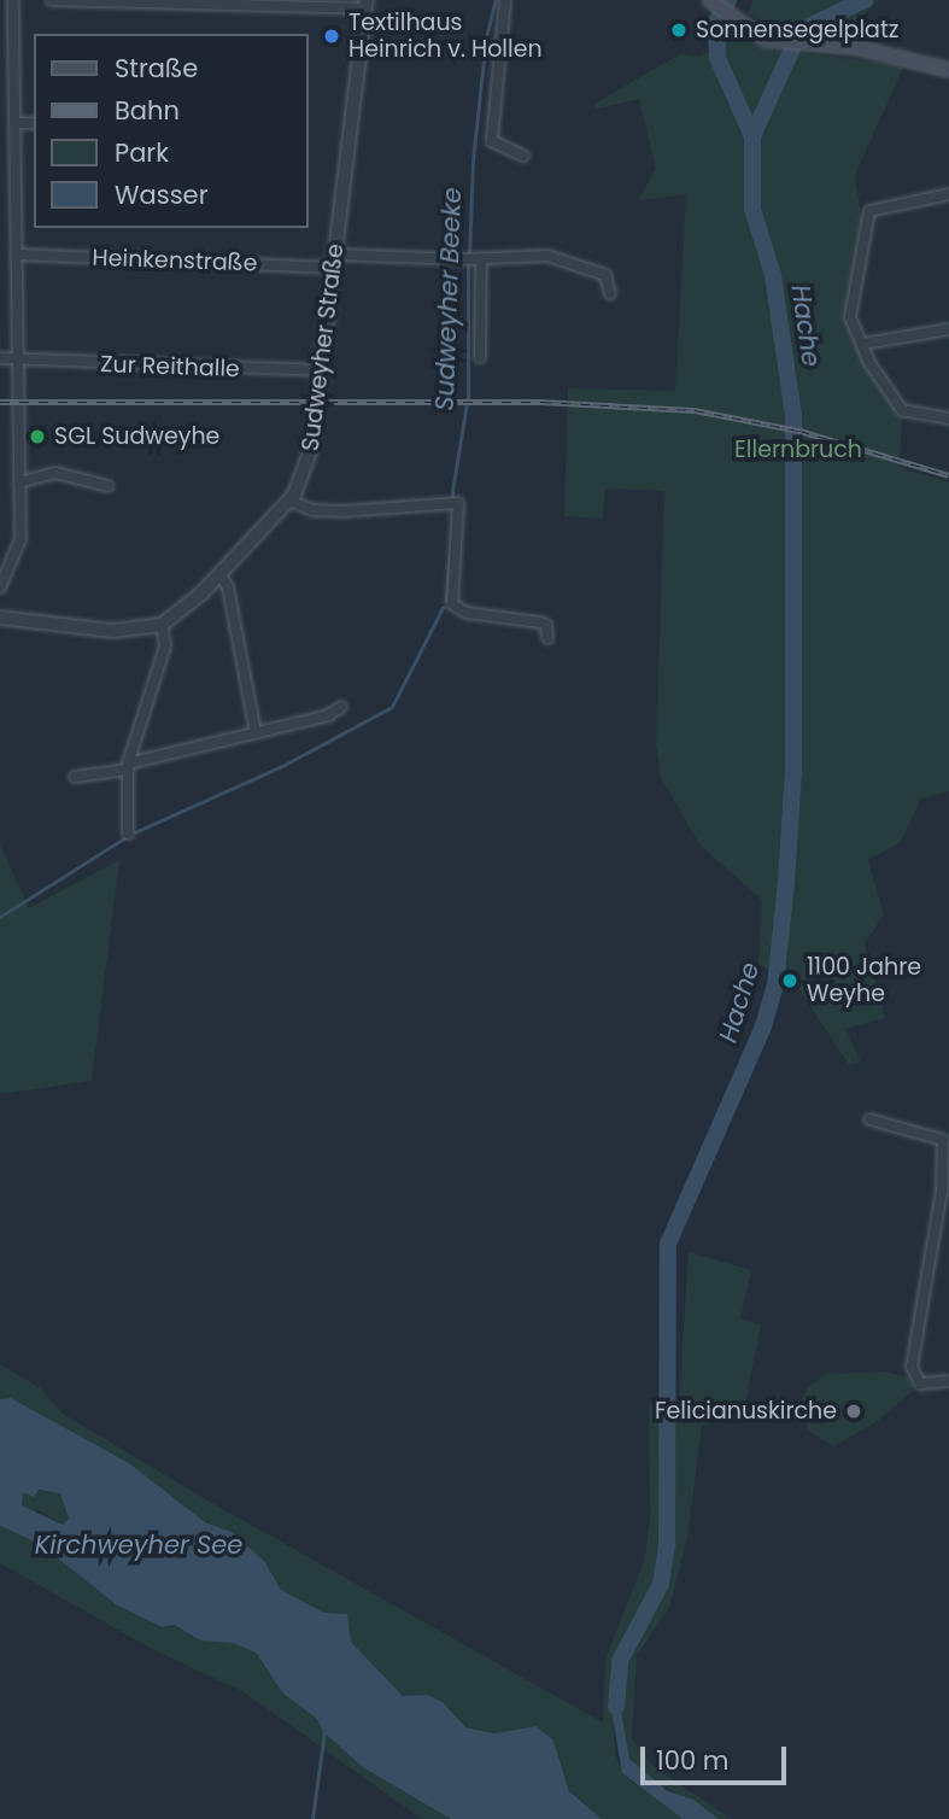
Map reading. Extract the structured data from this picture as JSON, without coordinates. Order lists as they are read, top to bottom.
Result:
{
  "streets": {
    "street": ["Heinkenstraße", "Sudweyher Straße", "Zur Reithalle"]
  },
  "crossings": [
    ["Heinkenstraße", "Sudweyher Straße"],
    ["Sudweyher Straße", "Zur Reithalle"]
  ],
  "water": ["Sudweyher Beeke", "Hache", "Kirchweyher See"],
  "parks": ["Ellernbruch"],
  "places": [
    "Sonnensegelplatz",
    "Textilhaus Heinrich v. Hollen",
    "SGL Sudweyhe",
    "1100 Jahre Weyhe",
    "Felicianuskirche"
  ],
  "legend": [
    "Straße",
    "Bahn",
    "Park",
    "Wasser"
  ],
  "scale_bar": "100 m"
}
